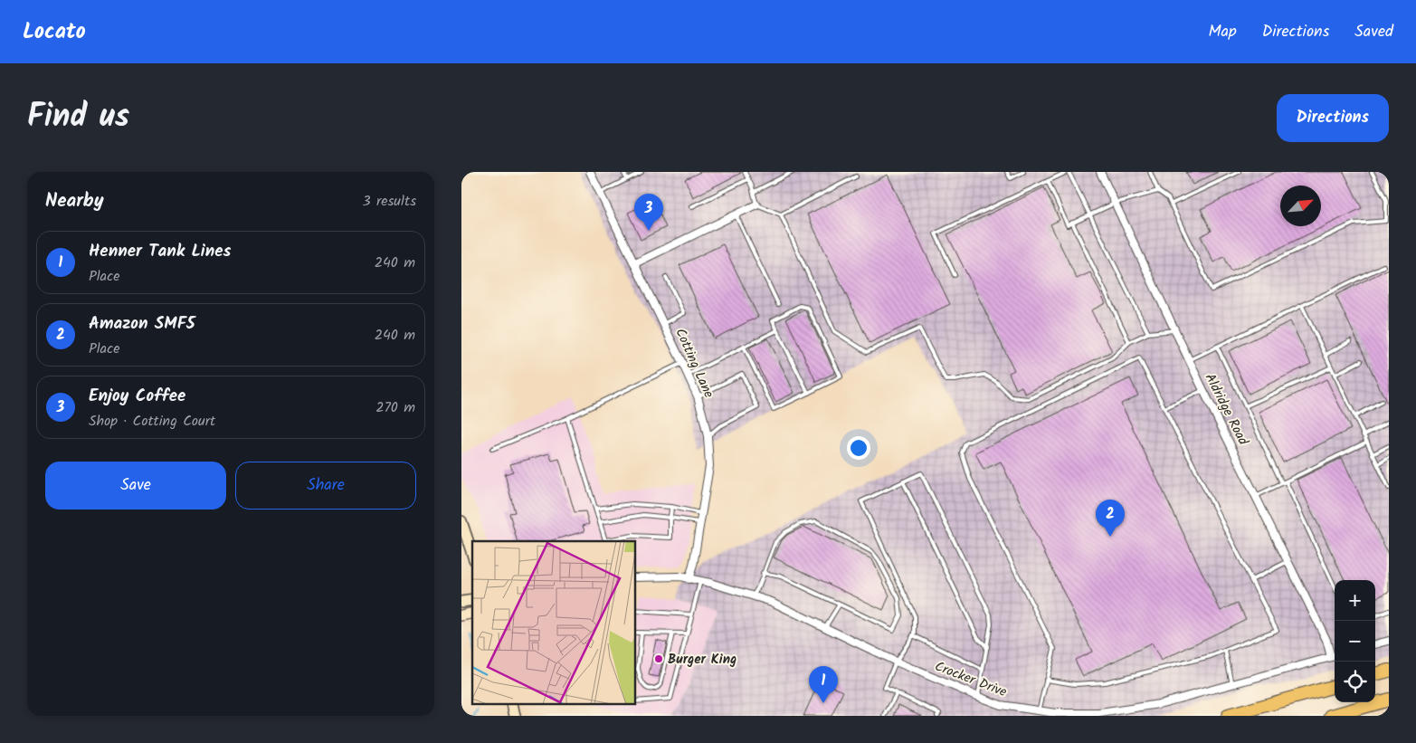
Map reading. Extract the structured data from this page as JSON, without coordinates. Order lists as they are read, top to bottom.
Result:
{
  "streets": {
    "street": ["Cotting Lane", "Aldridge Road", "Crocker Drive"]
  },
  "crossings": [
    ["Cotting Lane", "Crocker Drive"],
    ["Aldridge Road", "Crocker Drive"]
  ],
  "places": ["Burger King"],
  "north": "top right",
  "page": {
    "header": "Locato",
    "nav": ["Map", "Directions", "Saved"],
    "title": "Find us",
    "buttons": [
      "Directions",
      ["Save", "Share"]
    ],
    "heading": ["Nearby", "3 results"],
    "pins": ["3", "2", "1"],
    "list": [
      {
        "mark": "1",
        "name": "Henner Tank Lines",
        "note": "Place",
        "value": "240 m"
      },
      {
        "mark": "2",
        "name": "Amazon SMF5",
        "note": "Place",
        "value": "240 m"
      },
      {
        "mark": "3",
        "name": "Enjoy Coffee",
        "note": "Shop · Cotting Court",
        "value": "270 m"
      }
    ],
    "map_buttons": ["+", "−"]
  }
}
